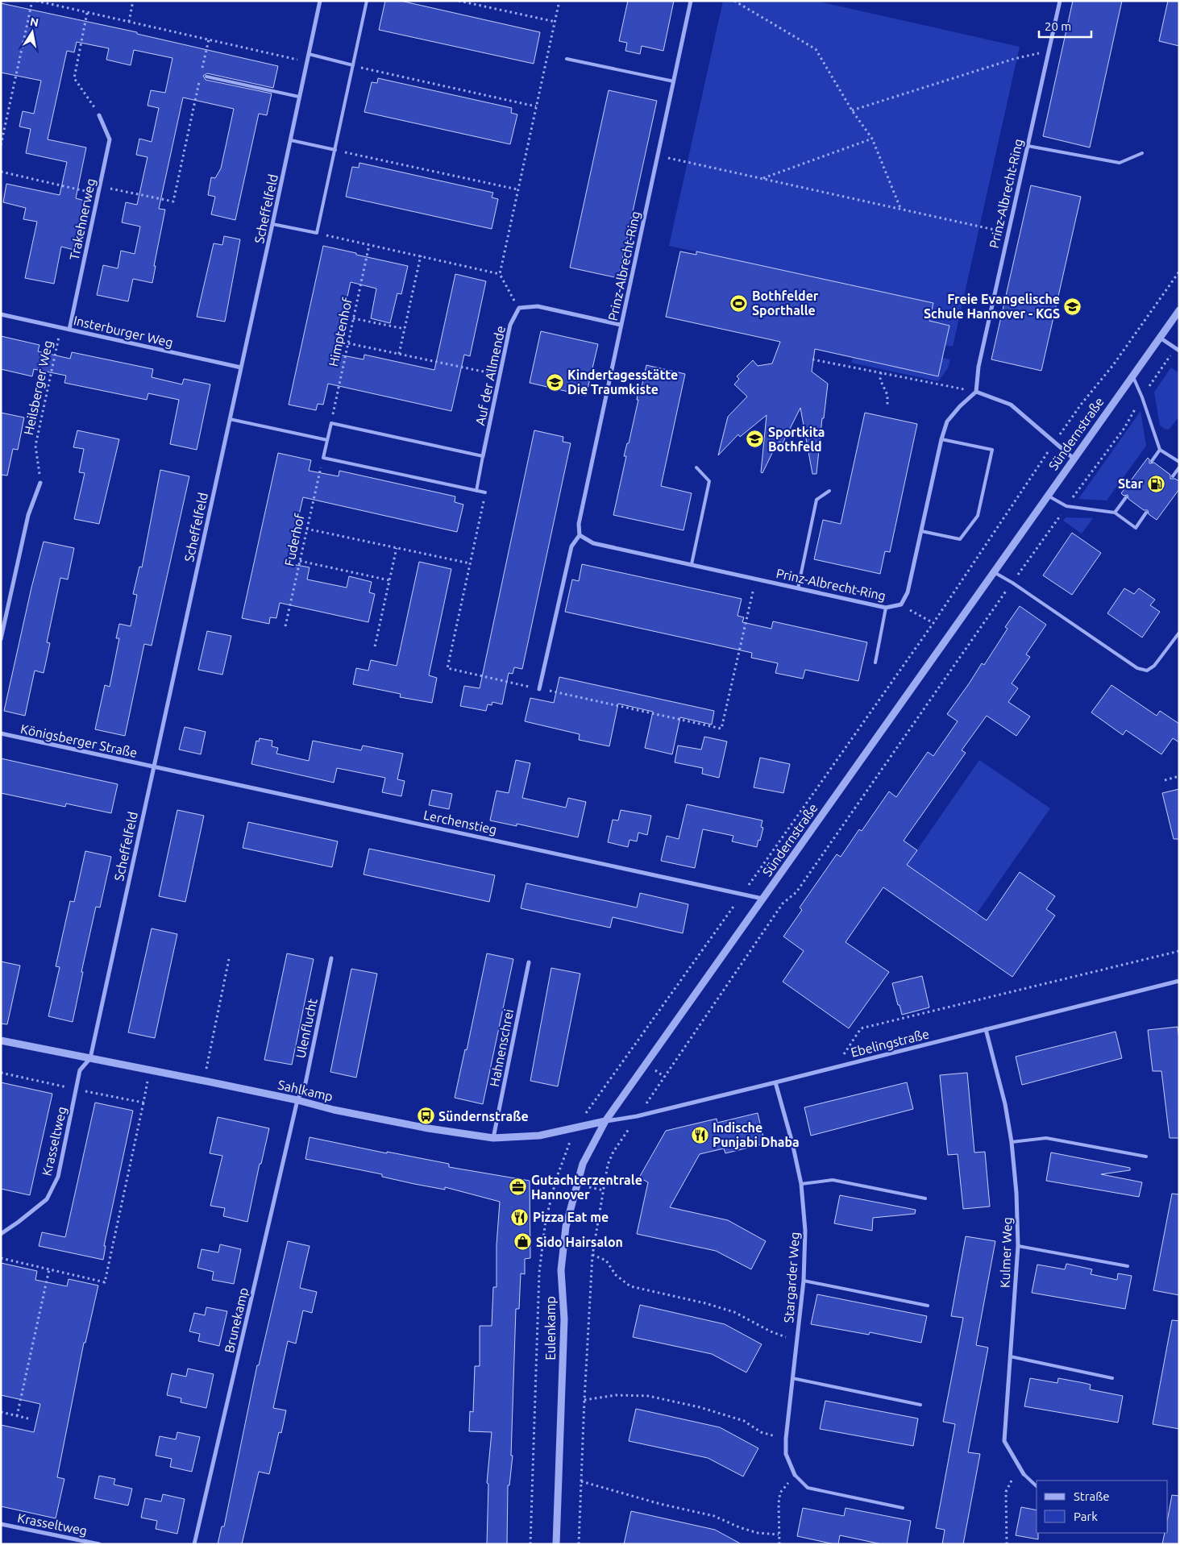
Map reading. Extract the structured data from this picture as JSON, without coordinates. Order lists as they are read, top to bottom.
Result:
{
  "streets": {
    "street": [
      "Prinz-Albrecht-Ring",
      "Scheffelfeld",
      "Trakehnerweg",
      "Insterburger Weg",
      "Auf der Allmende",
      "Sündernstraße",
      "Königsberger Straße",
      "Lerchenstieg",
      "Ulenflucht",
      "Ebelingstraße",
      "Hahnenschrei",
      "Sahlkamp",
      "Krasseltweg",
      "Kulmer Weg",
      "Stargarder Weg",
      "Brunekamp",
      "Eulenkamp"
    ],
    "path": ["Himptenhof", "Heilsberger Weg", "Fuderhof"]
  },
  "crossings": [
    ["Scheffelfeld", "Insterburger Weg"],
    ["Scheffelfeld", "Königsberger Straße"],
    ["Scheffelfeld", "Lerchenstieg"],
    ["Scheffelfeld", "Sahlkamp"],
    ["Scheffelfeld", "Krasseltweg"],
    ["Trakehnerweg", "Insterburger Weg"],
    ["Insterburger Weg", "Heilsberger Weg"],
    ["Sündernstraße", "Lerchenstieg"],
    ["Sündernstraße", "Ebelingstraße"],
    ["Sündernstraße", "Sahlkamp"],
    ["Sündernstraße", "Eulenkamp"],
    ["Königsberger Straße", "Lerchenstieg"],
    ["Ulenflucht", "Sahlkamp"],
    ["Ulenflucht", "Brunekamp"],
    ["Ebelingstraße", "Sahlkamp"],
    ["Ebelingstraße", "Kulmer Weg"],
    ["Ebelingstraße", "Stargarder Weg"],
    ["Ebelingstraße", "Eulenkamp"],
    ["Hahnenschrei", "Sahlkamp"],
    ["Sahlkamp", "Krasseltweg"],
    ["Sahlkamp", "Brunekamp"],
    ["Sahlkamp", "Eulenkamp"]
  ],
  "places": {
    "sports": ["Bothfelder Sporthalle"],
    "school or university": ["Freie Evangelische Schule Hannover - KGS", "Kindertagesstätte Die Traumkiste", "Sportkita Bothfeld"],
    "fuel station": ["Star"],
    "bus stop": ["Sündernstraße"],
    "restaurant": ["Indische Punjabi Dhaba", "Pizza Eat me"],
    "office": ["Gutachterzentrale Hannover"],
    "shop": ["Sido Hairsalon"]
  },
  "legend": ["Straße", "Park"],
  "scale_bar": "20 m",
  "north": "top"
}
